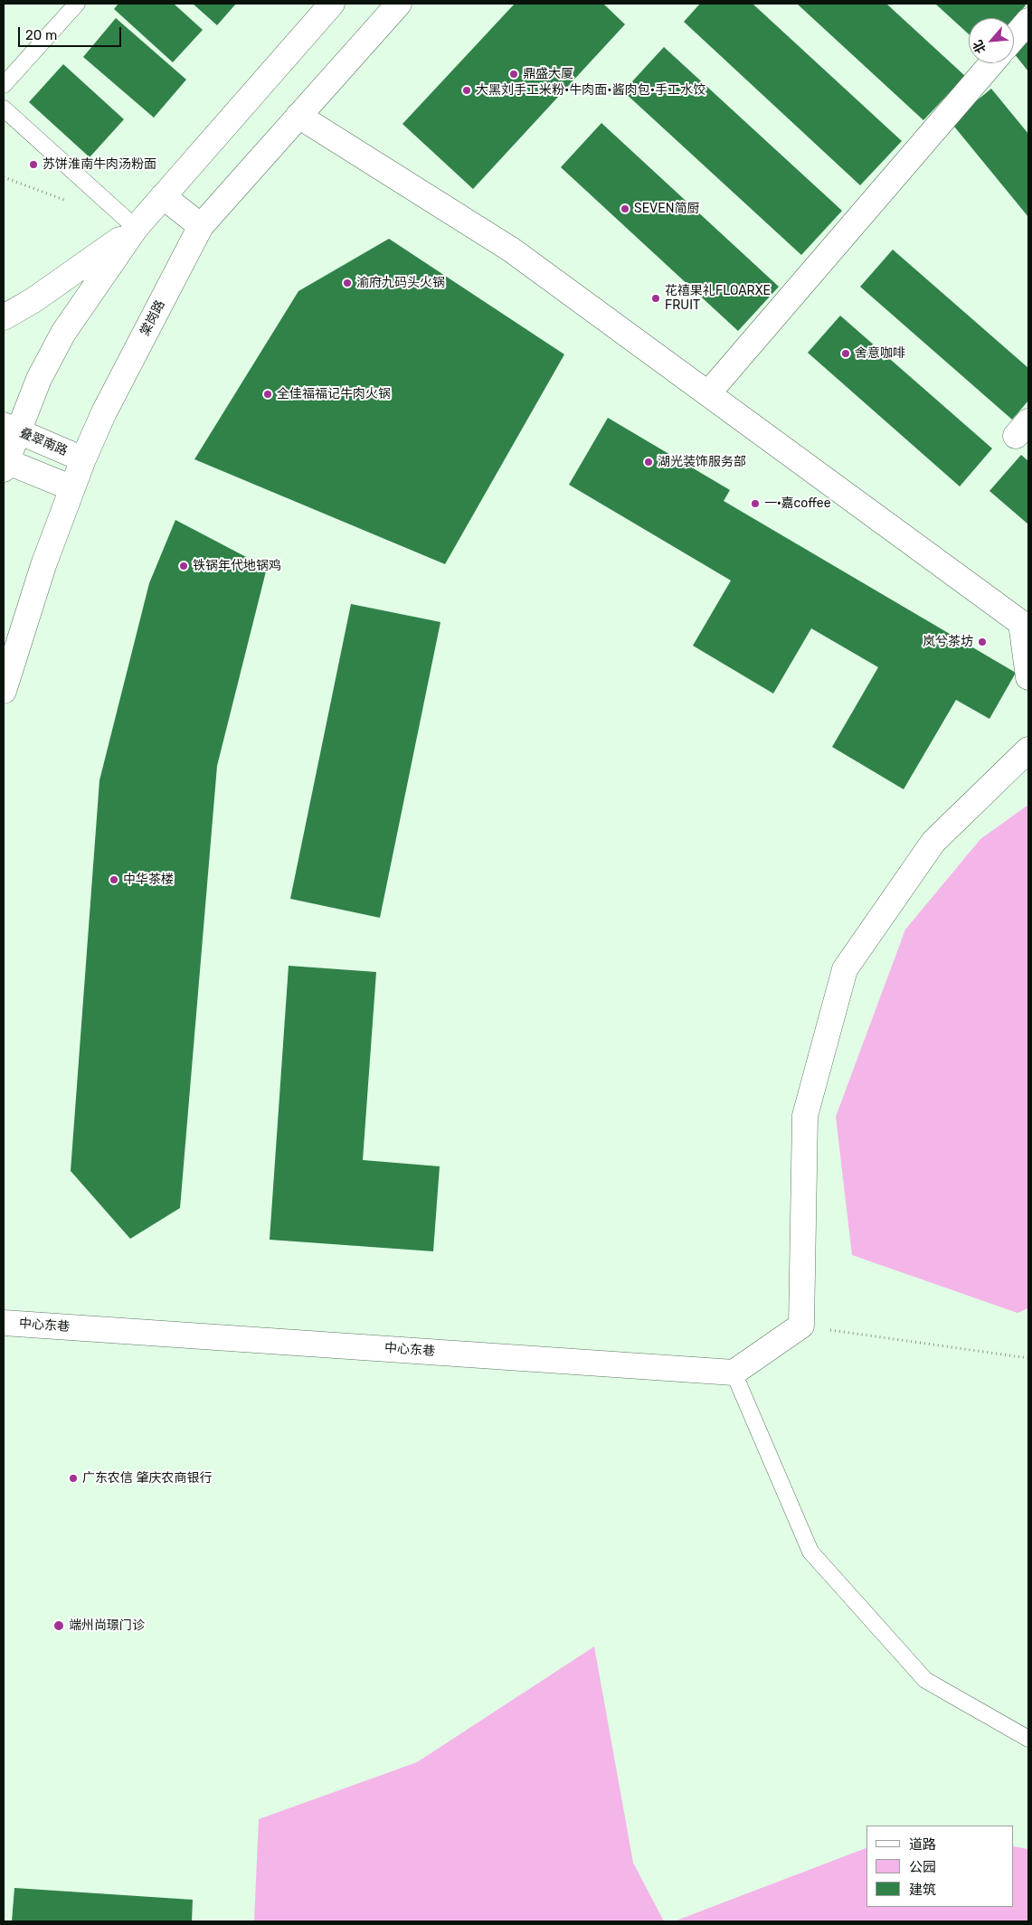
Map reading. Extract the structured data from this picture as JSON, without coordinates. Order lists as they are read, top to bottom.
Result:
{
  "streets": {
    "street": ["棠岗路", "叠翠南路", "中心东巷"]
  },
  "crossings": [
    ["棠岗路", "叠翠南路"]
  ],
  "places": [
    "鼎盛大厦",
    "大黑刘手工米粉•牛肉面•酱肉包•手工水饺",
    "苏饼淮南牛肉汤粉面",
    "SEVEN简厨",
    "渝府九码头火锅",
    "花禧果礼FLOARXE FRUIT",
    "舍意咖啡",
    "全佳福福记牛肉火锅",
    "湖光装饰服务部",
    "一·嘉coffee",
    "铁锅年代地锅鸡",
    "岚兮茶坊",
    "中华茶楼",
    "广东农信 肇庆农商银行",
    "端州尚璟门诊"
  ],
  "legend": ["道路", "公园", "建筑"],
  "scale_bar": "20 m",
  "north": "bottom left"
}
